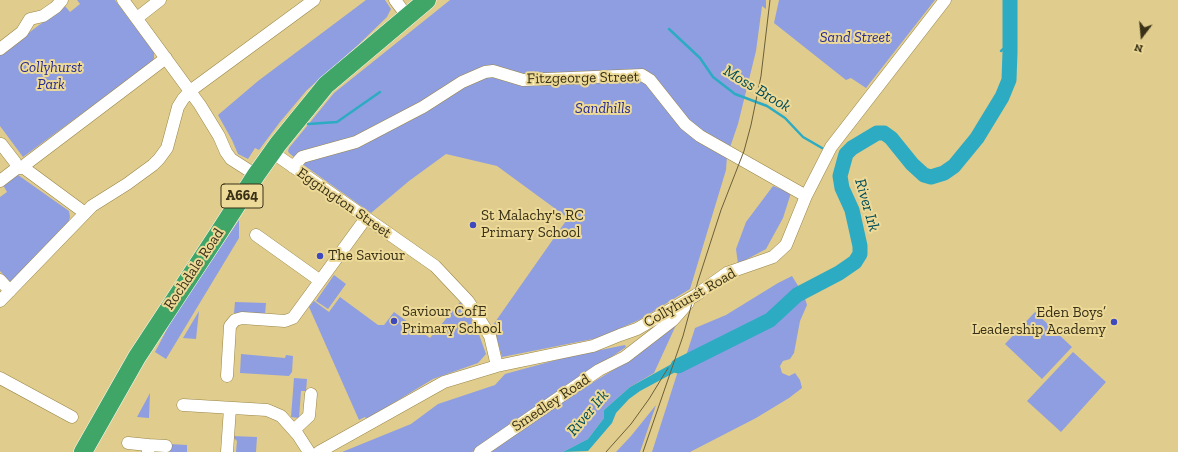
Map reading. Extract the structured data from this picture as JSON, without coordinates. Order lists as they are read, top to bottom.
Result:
{
  "streets": {
    "highway": ["A664", "Rochdale Road"],
    "street": [
      "Fitzgeorge Street",
      "Eggington Street",
      "Collyhurst Road",
      "Smedley Road"
    ]
  },
  "crossings": [
    ["Fitzgeorge Street", "Eggington Street"],
    ["Fitzgeorge Street", "Collyhurst Road"],
    ["Eggington Street", "Rochdale Road"],
    ["Eggington Street", "Collyhurst Road"],
    ["Collyhurst Road", "Smedley Road"]
  ],
  "water": ["Moss Brook", "River Irk"],
  "parks": ["Sand Street", "Collyhurst Park", "Sandhills"],
  "places": [
    "St Malachy's RC Primary School",
    "The Saviour",
    "Saviour CofE Primary School",
    "Eden Boys’ Leadership Academy"
  ],
  "north": "bottom"
}
